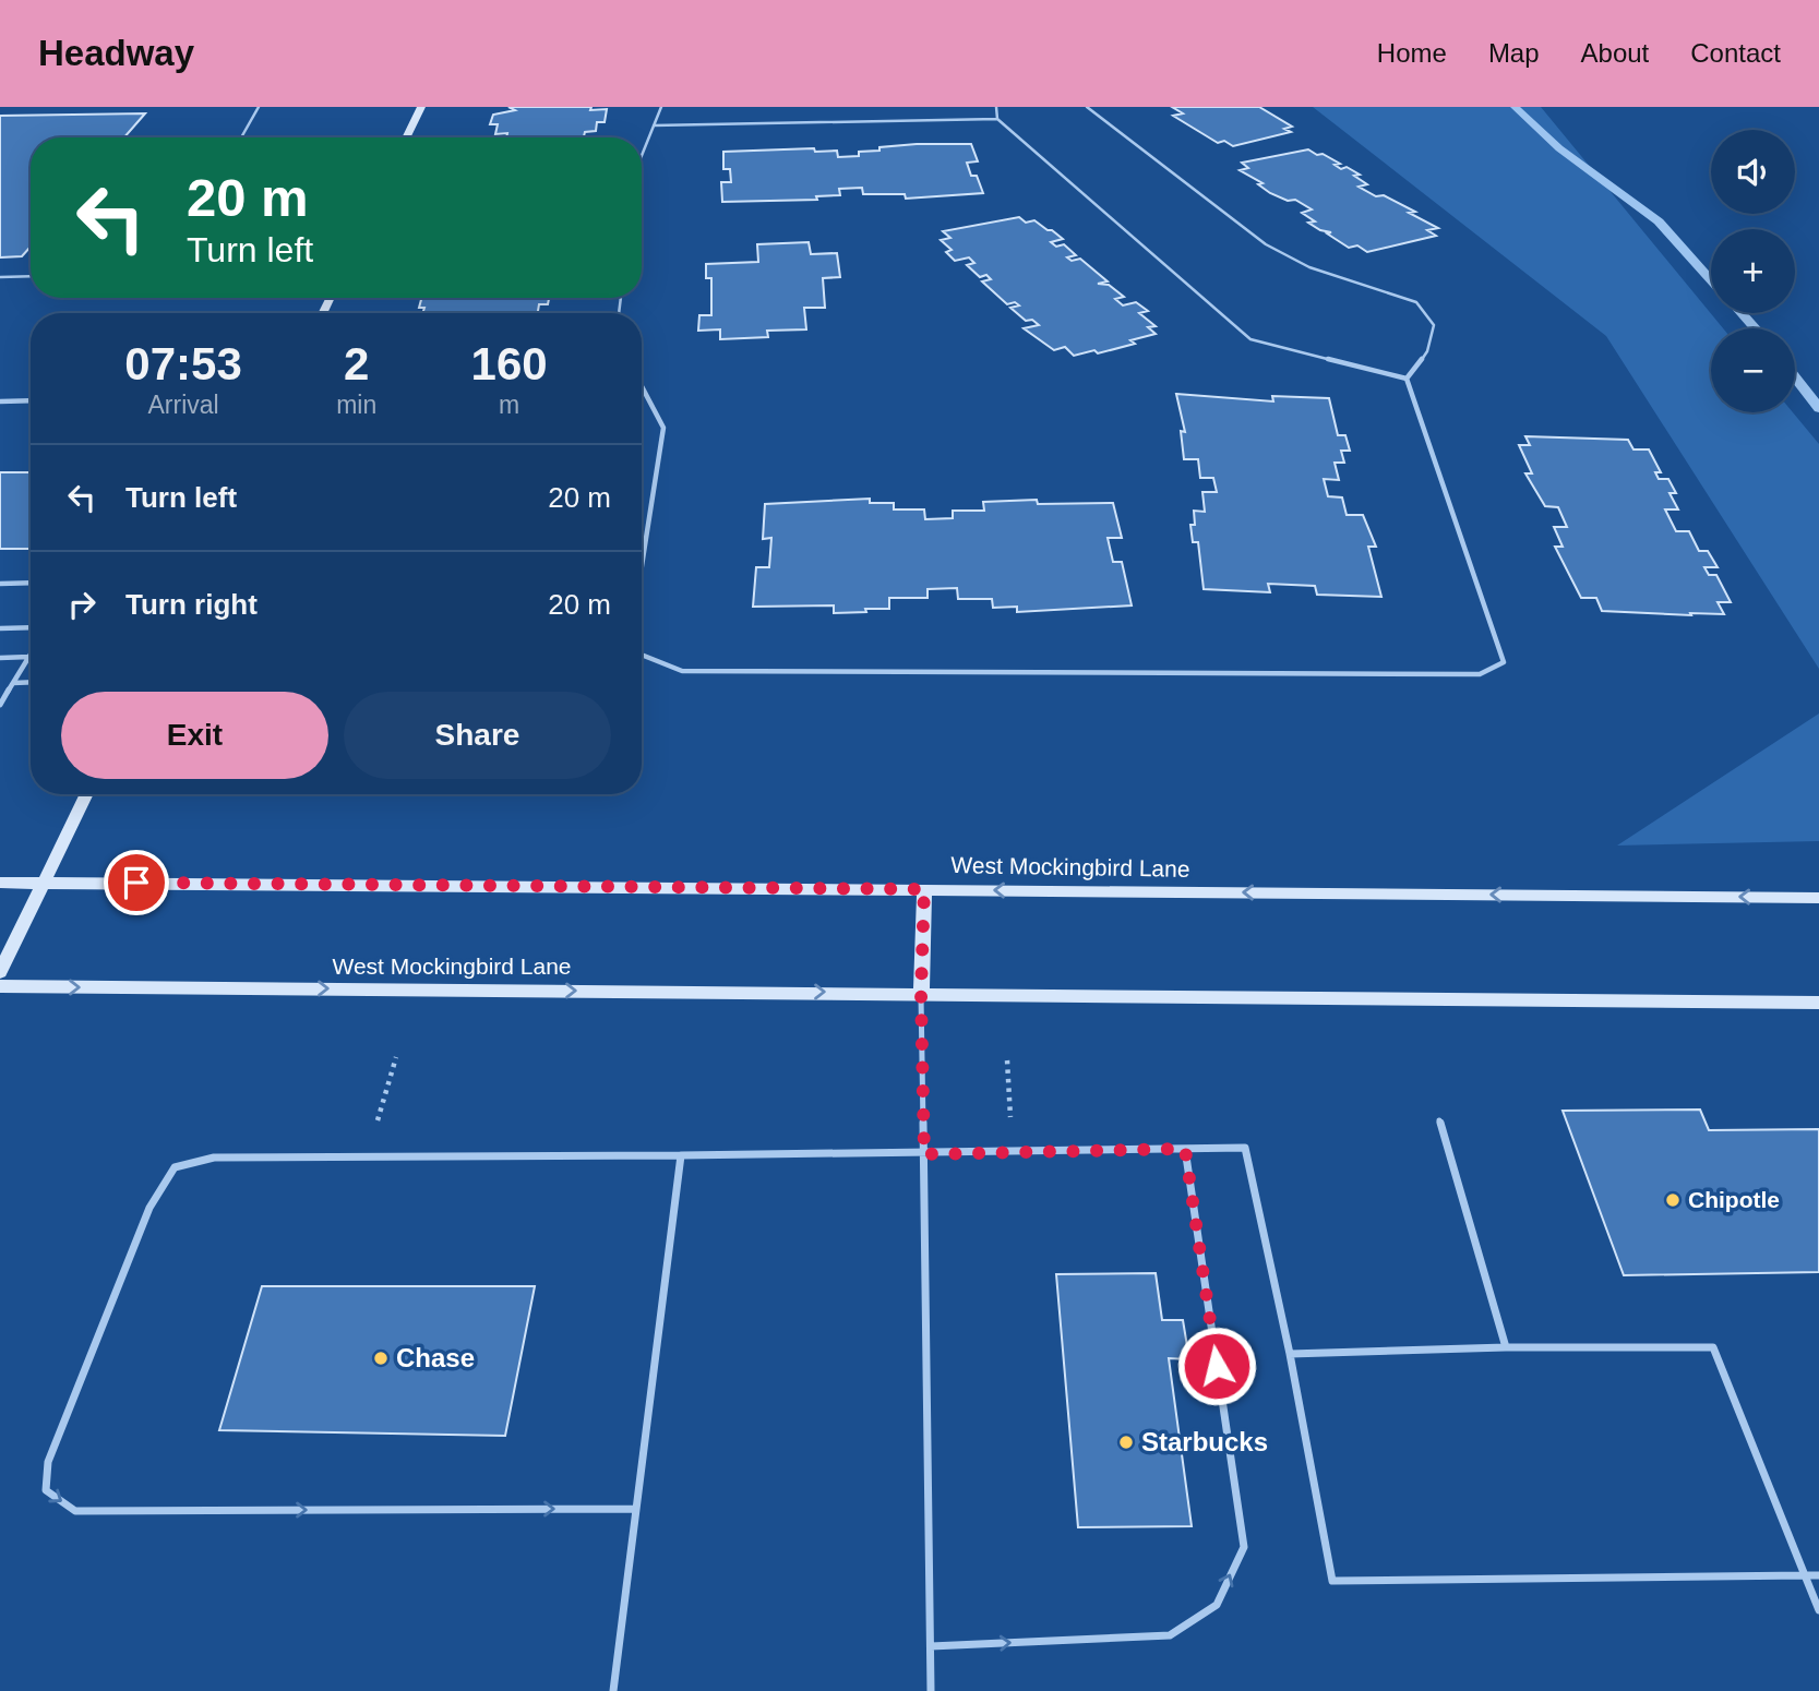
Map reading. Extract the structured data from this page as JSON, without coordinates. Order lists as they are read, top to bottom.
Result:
{
  "streets": {
    "main road": ["West Mockingbird Lane"]
  },
  "places": ["Chipotle", "Chase", "Starbucks"],
  "page": {
    "header": "Headway",
    "nav": [
      "Home",
      "Map",
      "About",
      "Contact"
    ],
    "map_buttons": ["+", "−"],
    "turn": ["20 m", "Turn left"],
    "eta": [
      "07:53",
      "Arrival",
      "2",
      "min",
      "160",
      "m"
    ],
    "list": [
      {
        "name": "Turn left",
        "value": "20 m"
      },
      {
        "name": "Turn right",
        "value": "20 m"
      }
    ],
    "buttons": ["Exit", "Share"]
  }
}
